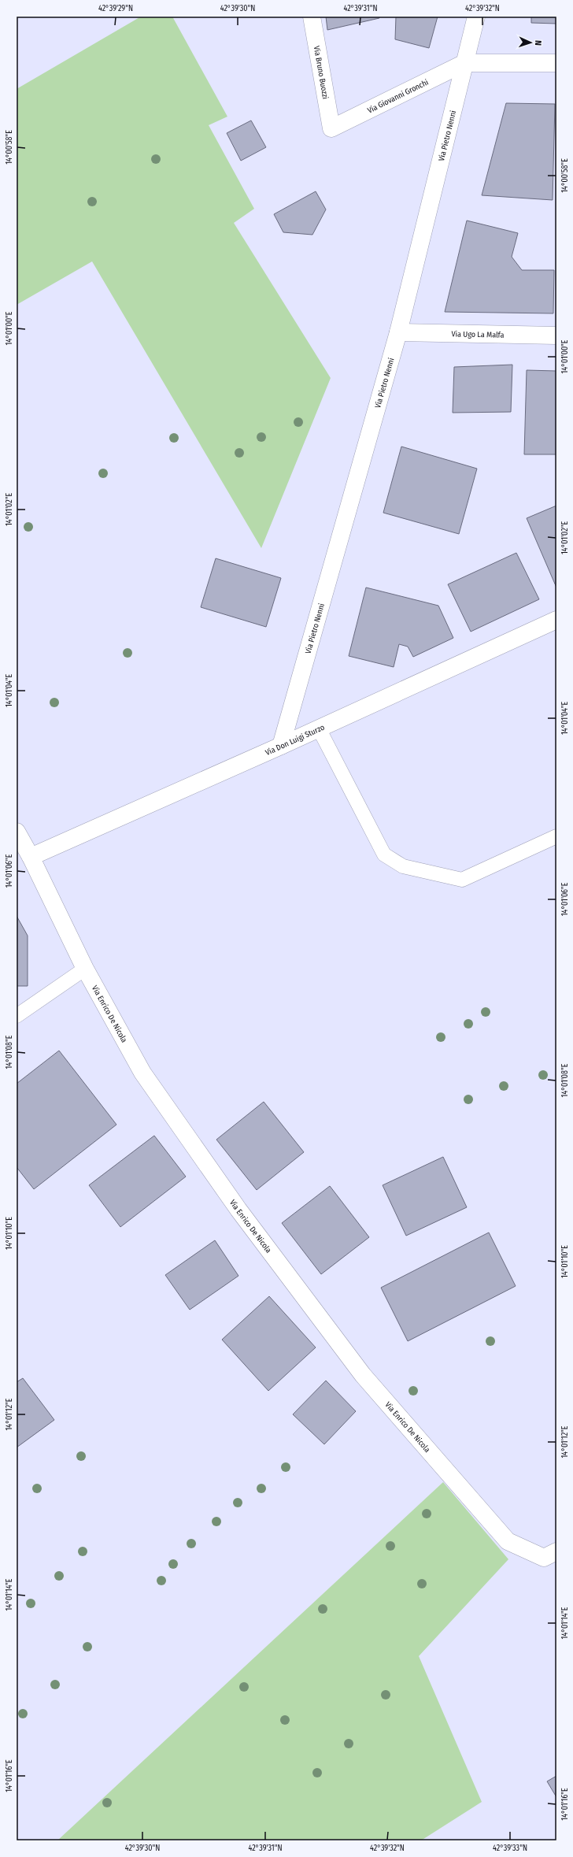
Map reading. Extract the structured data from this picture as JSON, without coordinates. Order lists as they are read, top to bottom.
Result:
{
  "streets": {
    "street": [
      "Via Bruno Buozzi",
      "Via Giovanni Gronchi",
      "Via Pietro Nenni",
      "Via Ugo La Malfa",
      "Via Don Luigi Sturzo",
      "Via Enrico De Nicola"
    ]
  },
  "crossings": [
    ["Via Bruno Buozzi", "Via Giovanni Gronchi"],
    ["Via Giovanni Gronchi", "Via Pietro Nenni"],
    ["Via Pietro Nenni", "Via Ugo La Malfa"],
    ["Via Pietro Nenni", "Via Don Luigi Sturzo"],
    ["Via Don Luigi Sturzo", "Via Enrico De Nicola"]
  ],
  "north": "right",
  "coordinates": [
    "42°39'29\"N",
    "42°39'30\"N",
    "42°39'31\"N",
    "42°39'32\"N",
    "14°00'58\"E",
    "14°01'00\"E",
    "14°01'02\"E",
    "14°01'04\"E",
    "14°01'06\"E",
    "14°01'08\"E",
    "14°01'10\"E",
    "14°01'12\"E",
    "14°01'14\"E",
    "14°01'16\"E",
    "42°39'33\"N"
  ]
}
